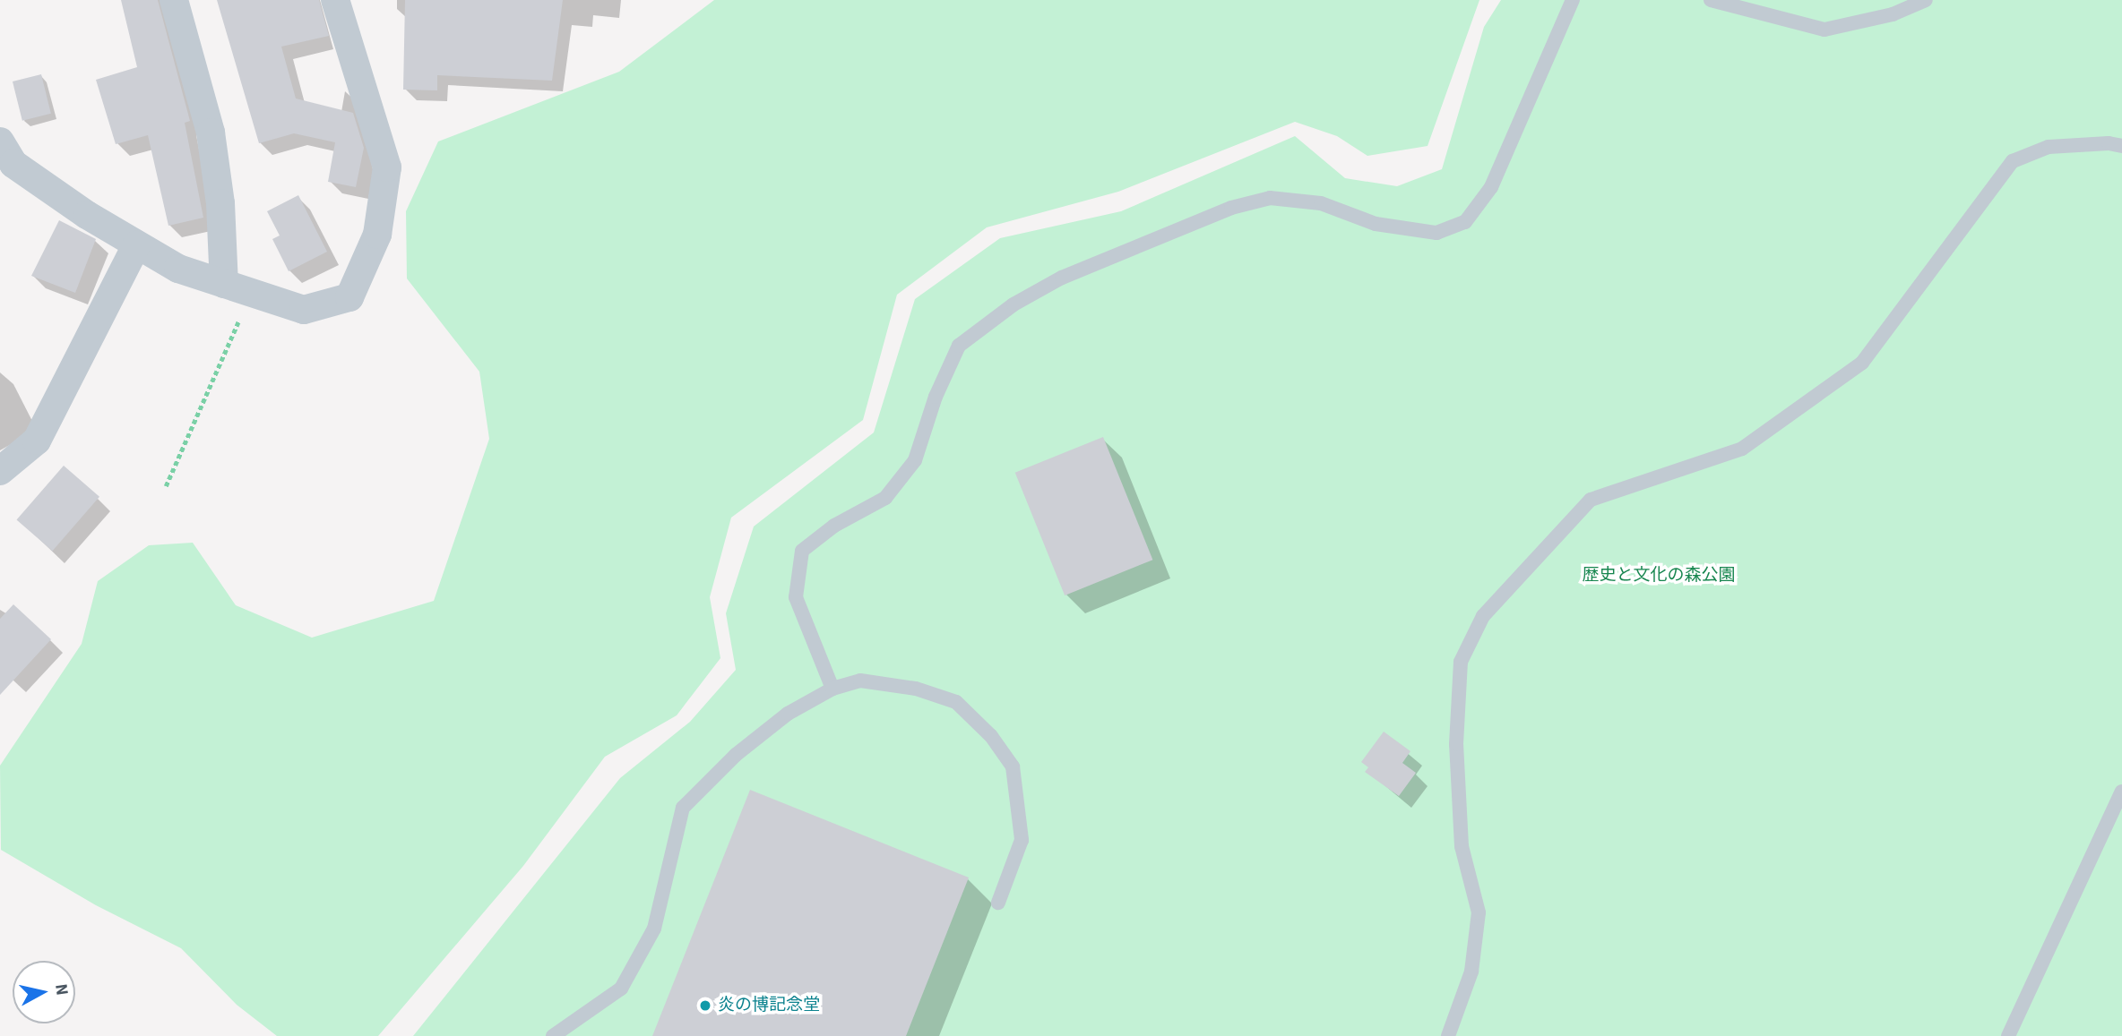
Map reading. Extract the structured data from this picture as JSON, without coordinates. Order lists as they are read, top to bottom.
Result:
{
  "parks": ["歴史と文化の森公園"],
  "places": ["炎の博記念堂"],
  "north": "right"
}
